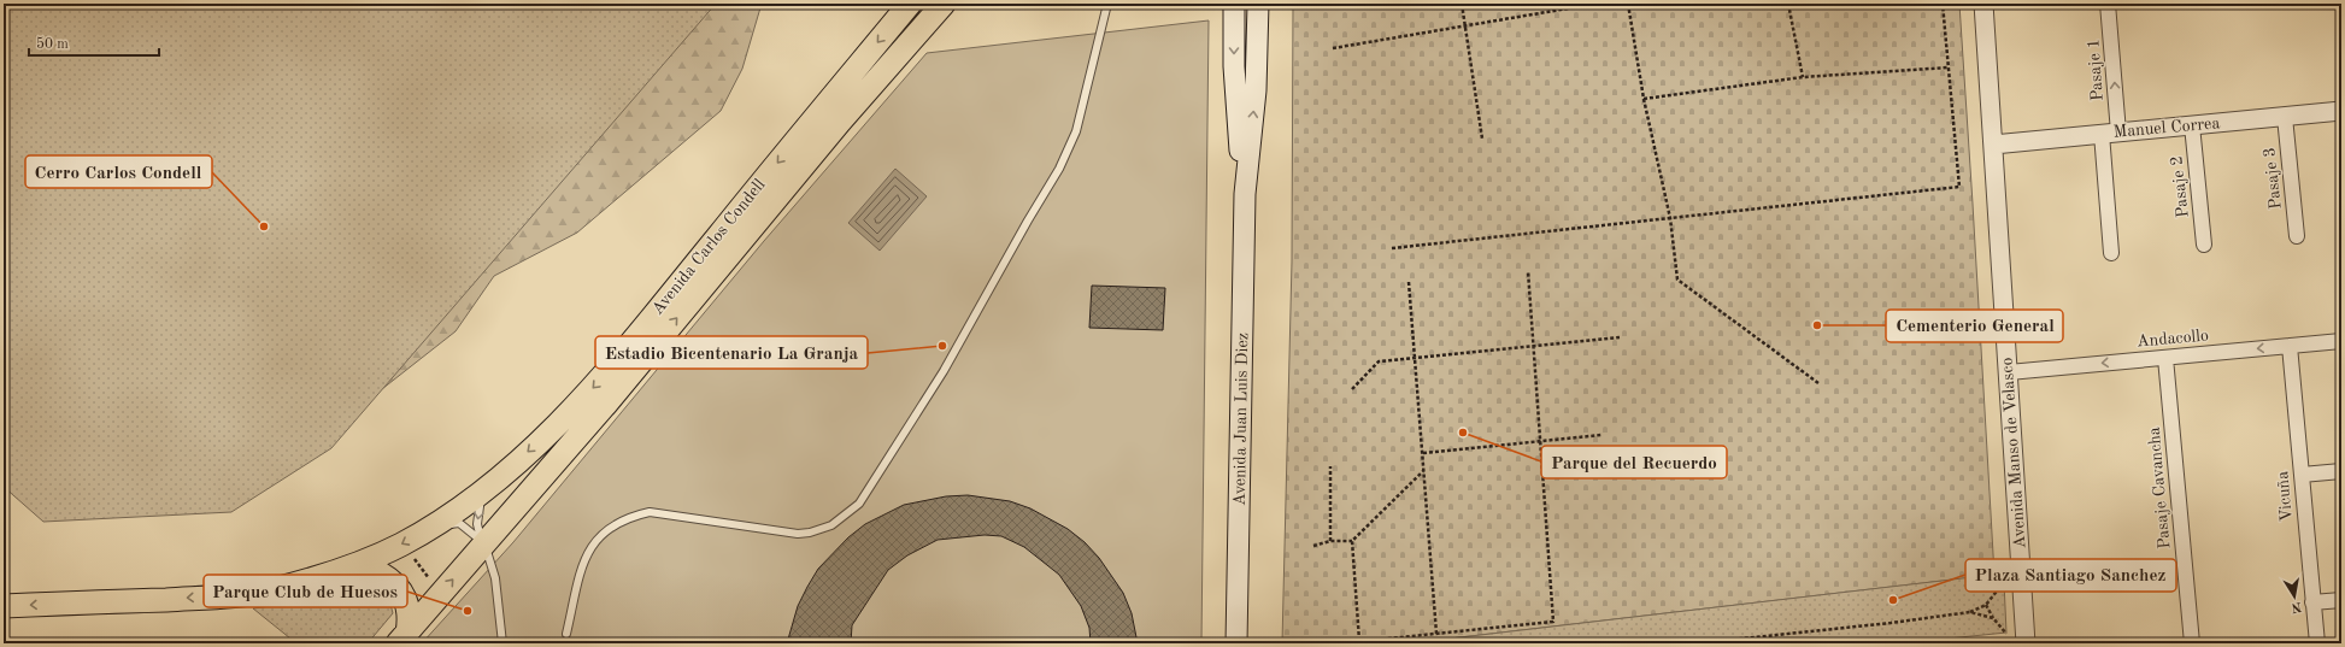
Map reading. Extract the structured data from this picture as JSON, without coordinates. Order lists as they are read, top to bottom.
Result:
{
  "streets": {
    "main road": ["Avenida Carlos Condell", "Avenida Juan Luis Diez"],
    "street": [
      "Pasaje 1",
      "Manuel Correa",
      "Pasaje 3",
      "Pasaje 2",
      "Andacollo",
      "Avenida Manso de Velasco",
      "Pasaje Cavancha",
      "Vicuña"
    ]
  },
  "crossings": [
    ["Pasaje 1", "Manuel Correa"],
    ["Manuel Correa", "Pasaje 3"],
    ["Manuel Correa", "Pasaje 2"],
    ["Manuel Correa", "Avenida Manso de Velasco"],
    ["Andacollo", "Avenida Manso de Velasco"],
    ["Andacollo", "Pasaje Cavancha"],
    ["Andacollo", "Vicuña"]
  ],
  "one_way": ["Pasaje 1", "Andacollo"],
  "places": [
    "Cerro Carlos Condell",
    "Cementerio General",
    "Estadio Bicentenario La Granja",
    "Parque del Recuerdo",
    "Plaza Santiago Sanchez",
    "Parque Club de Huesos"
  ],
  "scale_bar": "50 m",
  "north": "bottom"
}
